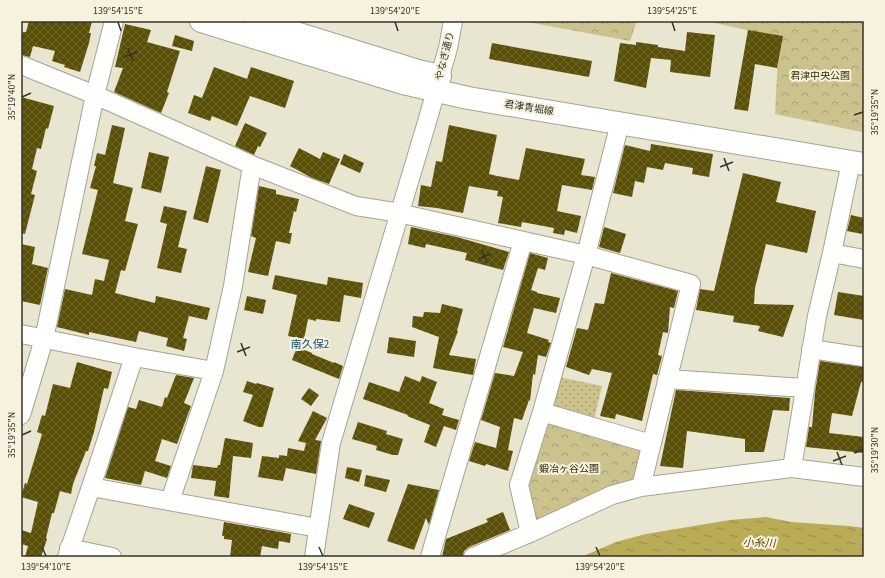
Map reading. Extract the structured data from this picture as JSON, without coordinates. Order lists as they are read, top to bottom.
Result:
{
  "streets": {
    "main road": ["君津青堀線"],
    "street": ["やなぎ通り"]
  },
  "crossings": [
    ["やなぎ通り", "君津青堀線"]
  ],
  "districts": ["南久保2"],
  "water": ["小糸川"],
  "parks": ["君津中央公園", "鍛冶ヶ谷公園"],
  "coordinates": [
    "139°54'15\"E",
    "139°54'20\"E",
    "139°54'25\"E",
    "35°19'40\"N",
    "35°19'35\"N",
    "35°19'30\"N",
    "139°54'10\"E"
  ]
}
